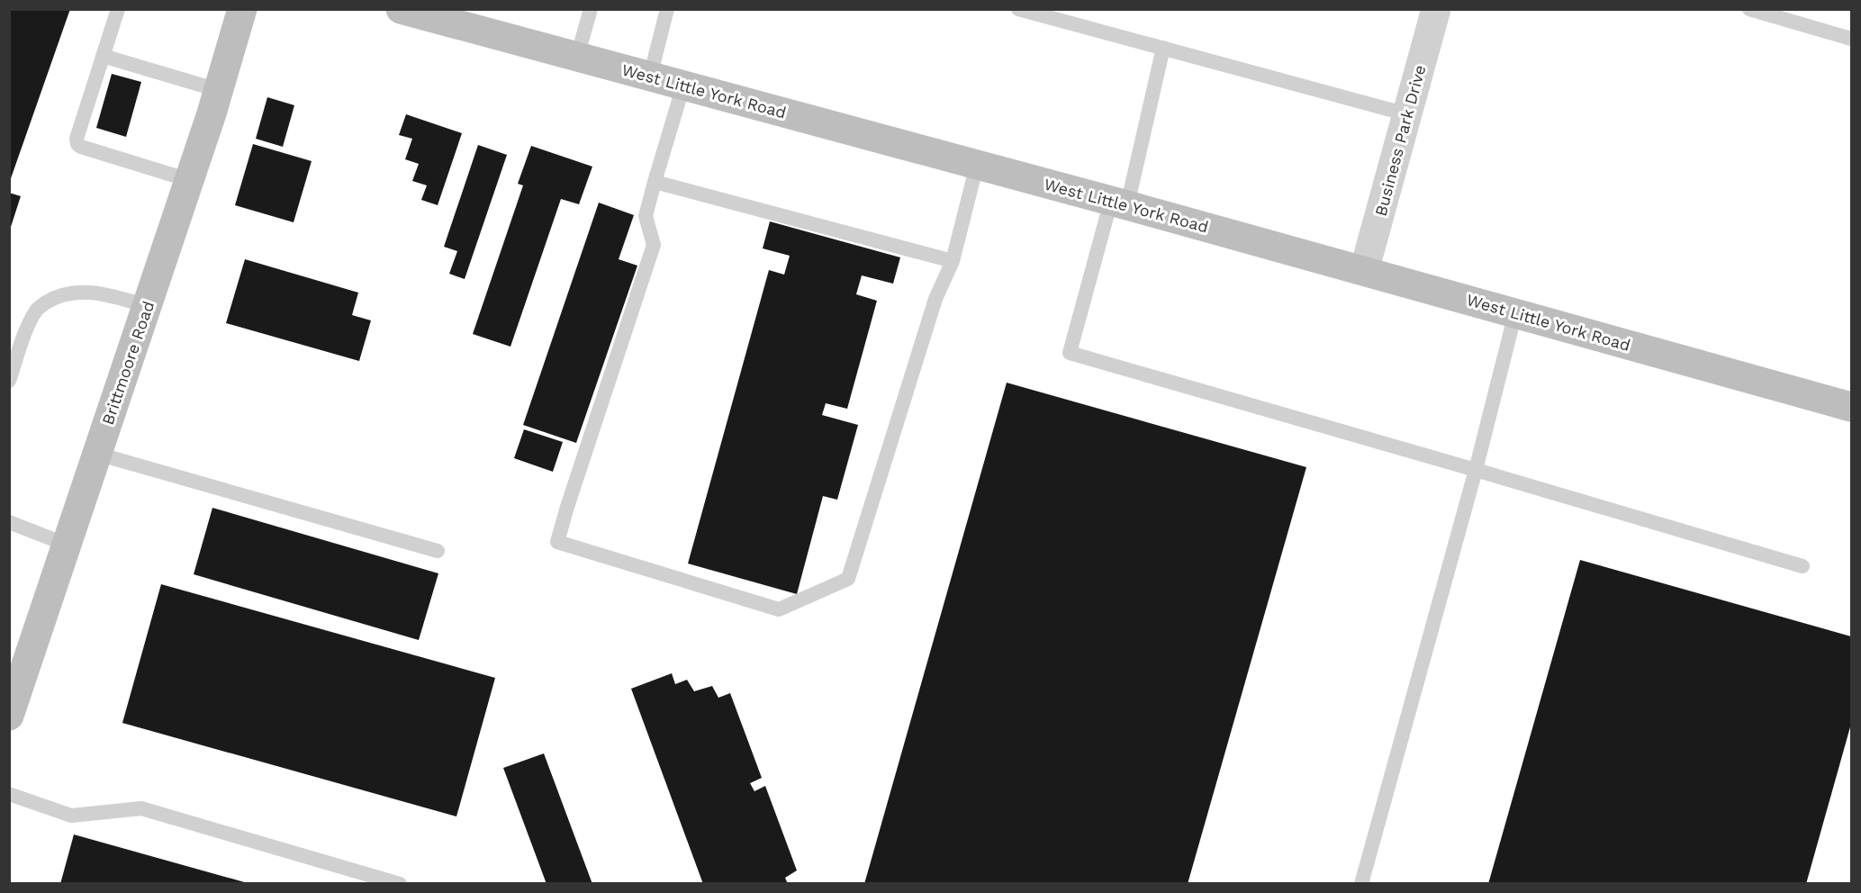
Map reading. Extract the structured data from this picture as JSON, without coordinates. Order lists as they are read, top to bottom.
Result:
{
  "streets": {
    "main road": ["West Little York Road", "Brittmoore Road"],
    "street": ["Business Park Drive"]
  },
  "crossings": [
    ["West Little York Road", "Business Park Drive"]
  ]
}
